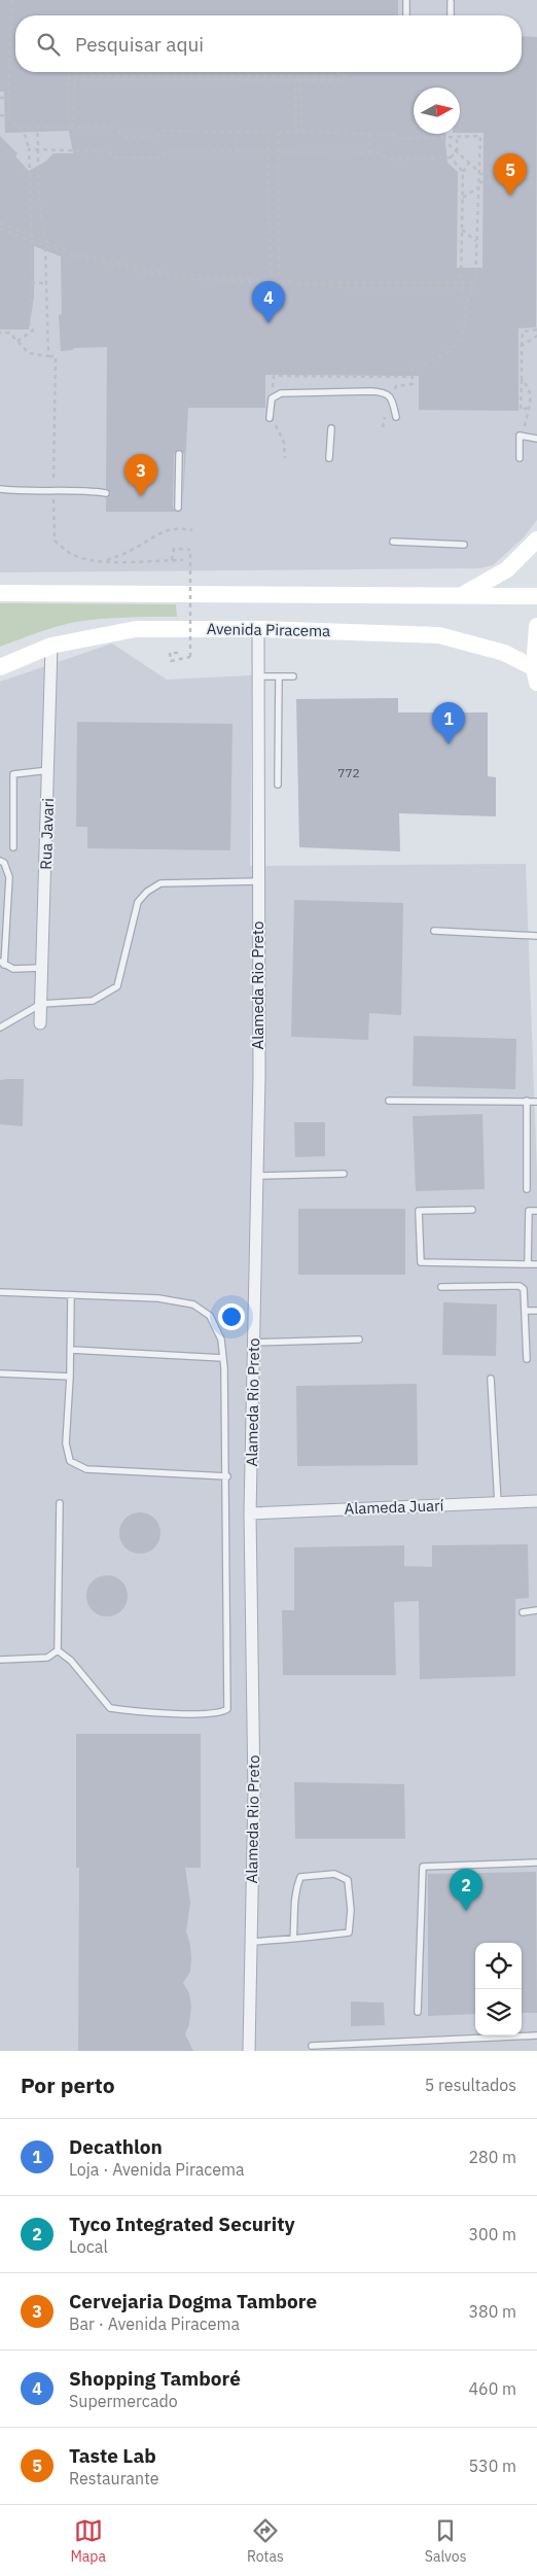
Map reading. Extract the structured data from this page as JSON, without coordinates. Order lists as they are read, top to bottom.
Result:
{
  "streets": {
    "main road": ["Avenida Piracema"],
    "street": ["Rua Javari", "Alameda Rio Preto", "Alameda Juarí"]
  },
  "crossings": [
    ["Avenida Piracema", "Rua Javari"],
    ["Avenida Piracema", "Alameda Rio Preto"],
    ["Alameda Rio Preto", "Alameda Juarí"]
  ],
  "house_numbers": ["772"],
  "north": "right",
  "page": {
    "search": "Pesquisar aqui",
    "pins": [
      "5",
      "4",
      "3",
      "1",
      "2"
    ],
    "heading": ["Por perto", "5 resultados"],
    "list": [
      {
        "mark": "1",
        "name": "Decathlon",
        "note": "Loja · Avenida Piracema",
        "value": "280 m"
      },
      {
        "mark": "2",
        "name": "Tyco Integrated Security",
        "note": "Local",
        "value": "300 m"
      },
      {
        "mark": "3",
        "name": "Cervejaria Dogma Tambore",
        "note": "Bar · Avenida Piracema",
        "value": "380 m"
      },
      {
        "mark": "4",
        "name": "Shopping Tamboré",
        "note": "Supermercado",
        "value": "460 m"
      },
      {
        "mark": "5",
        "name": "Taste Lab",
        "note": "Restaurante",
        "value": "530 m"
      }
    ],
    "nav": ["Mapa", "Rotas", "Salvos"]
  }
}
